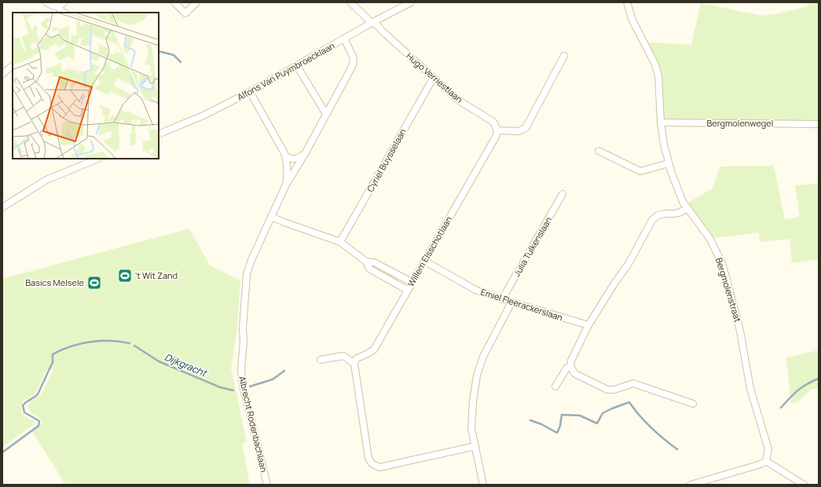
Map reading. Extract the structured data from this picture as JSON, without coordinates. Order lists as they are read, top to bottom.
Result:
{
  "streets": {
    "street": [
      "Alfons Van Puymbroecklaan",
      "Hugo Verriestlaan",
      "Bergmolenwegel",
      "Cyriel Buysselaan",
      "Julia Tulkenslaan",
      "Willem Elsschotlaan",
      "Bergmolenstraat",
      "Emiel Fleerackerslaan",
      "Albrecht Rodenbachlaan"
    ]
  },
  "crossings": [
    ["Alfons Van Puymbroecklaan", "Hugo Verriestlaan"],
    ["Alfons Van Puymbroecklaan", "Albrecht Rodenbachlaan"],
    ["Hugo Verriestlaan", "Cyriel Buysselaan"],
    ["Hugo Verriestlaan", "Willem Elsschotlaan"],
    ["Bergmolenwegel", "Bergmolenstraat"],
    ["Julia Tulkenslaan", "Emiel Fleerackerslaan"],
    ["Willem Elsschotlaan", "Emiel Fleerackerslaan"]
  ],
  "water": ["Dijkgracht"],
  "places": {
    "sports": ["'t Wit Zand", "Basics Melsele"]
  }
}
